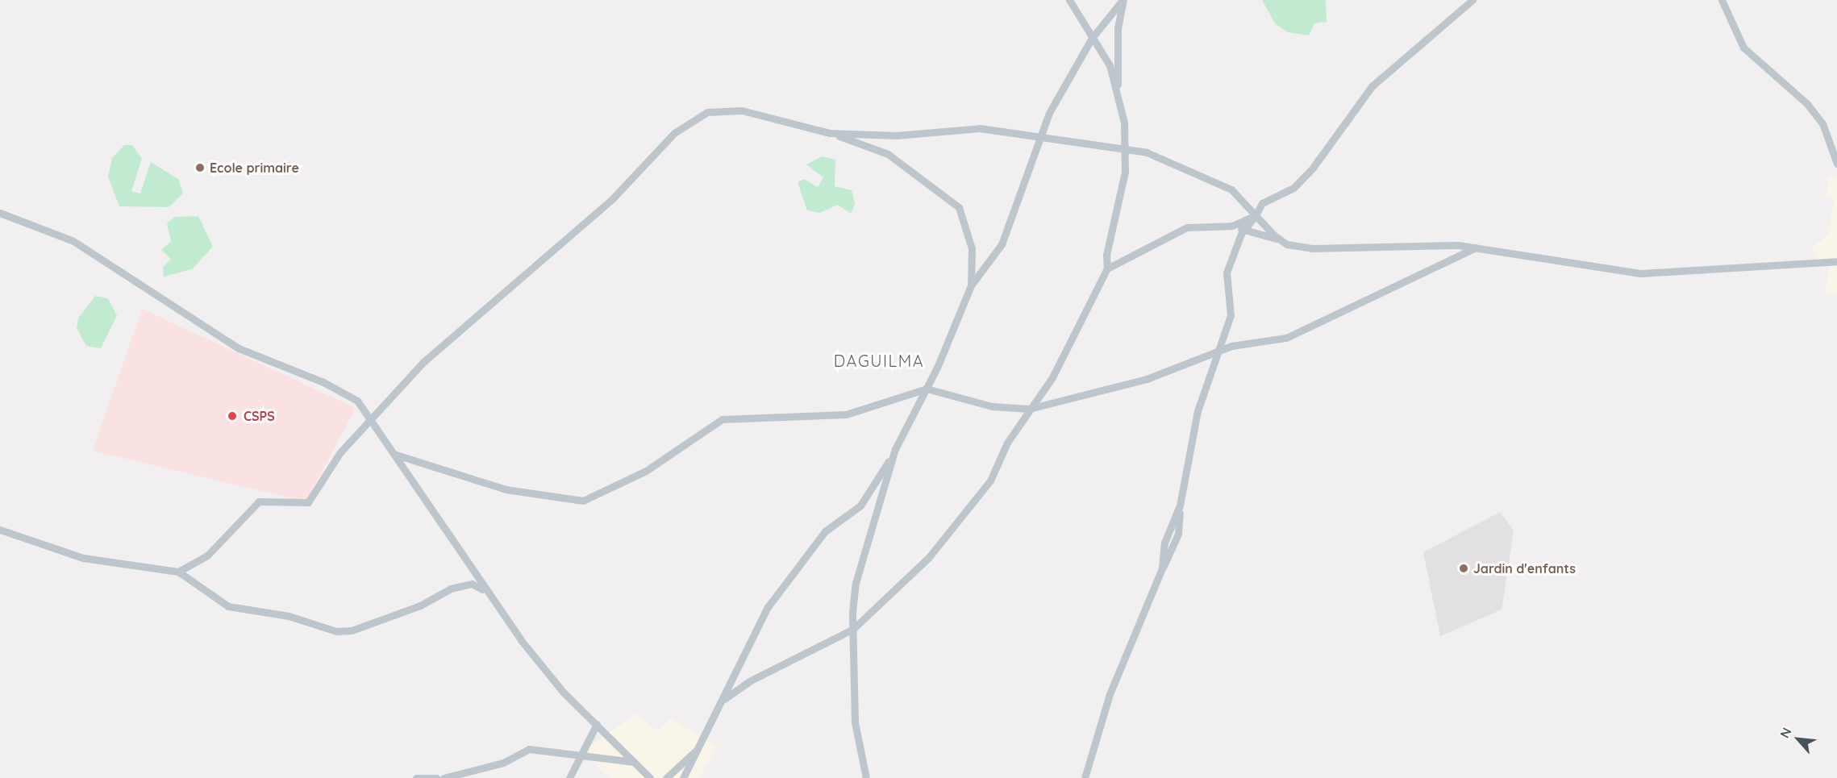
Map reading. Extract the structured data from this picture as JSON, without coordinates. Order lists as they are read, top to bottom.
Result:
{
  "districts": ["DAGUILMA"],
  "places": ["Ecole primaire", "CSPS", "Jardin d'enfants"],
  "north": "top left"
}
